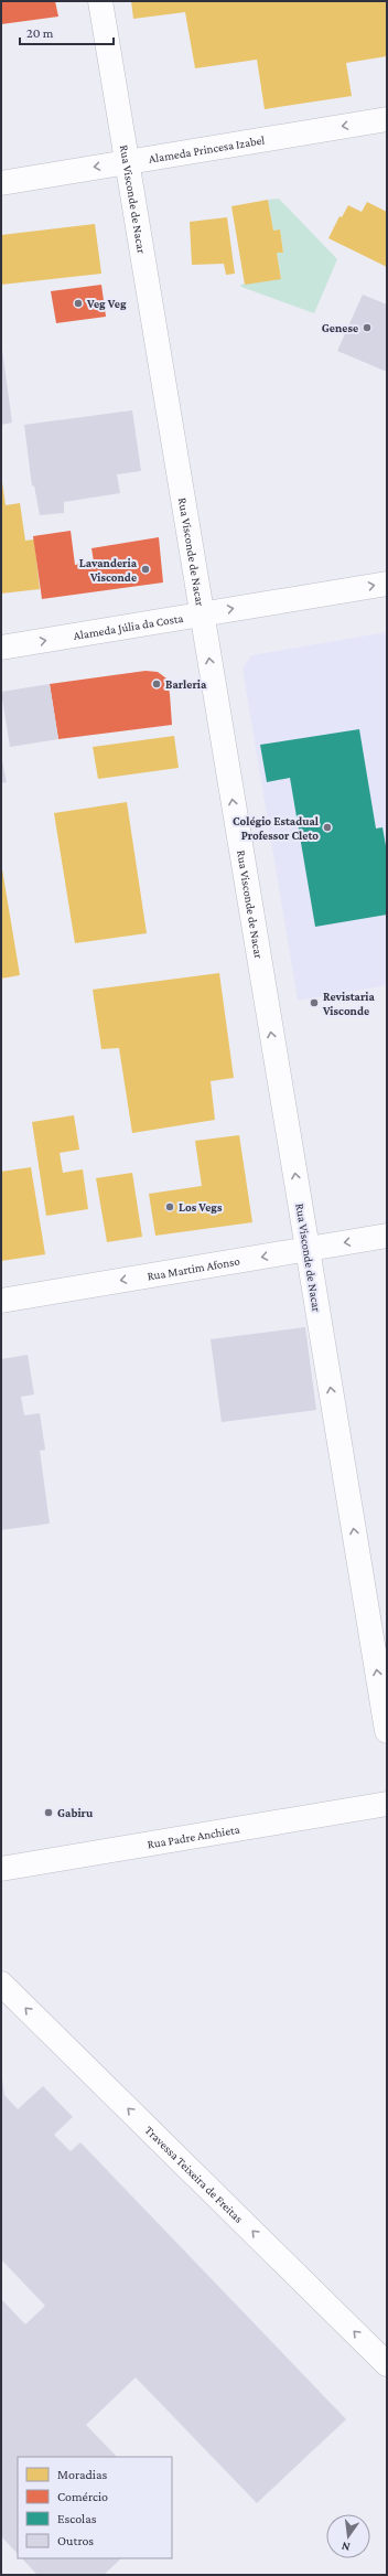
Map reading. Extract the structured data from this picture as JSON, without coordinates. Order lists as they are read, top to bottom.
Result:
{
  "streets": {
    "street": [
      "Alameda Princesa Izabel",
      "Rua Visconde de Nacar",
      "Alameda Júlia da Costa",
      "Rua Martim Afonso",
      "Rua Padre Anchieta",
      "Travessa Teixeira de Freitas"
    ]
  },
  "crossings": [
    ["Alameda Princesa Izabel", "Rua Visconde de Nacar"],
    ["Rua Visconde de Nacar", "Alameda Júlia da Costa"],
    ["Rua Visconde de Nacar", "Rua Martim Afonso"]
  ],
  "one_way": [
    "Alameda Princesa Izabel",
    "Rua Visconde de Nacar",
    "Alameda Júlia da Costa",
    "Rua Martim Afonso",
    "Travessa Teixeira de Freitas"
  ],
  "places": [
    "Veg Veg",
    "Genese",
    "Lavanderia Visconde",
    "Barleria",
    "Colégio Estadual Professor Cleto",
    "Revistaria Visconde",
    "Los Vegs",
    "Gabiru"
  ],
  "legend": [
    "Moradias",
    "Comércio",
    "Escolas",
    "Outros"
  ],
  "scale_bar": "20 m",
  "north": "bottom"
}
